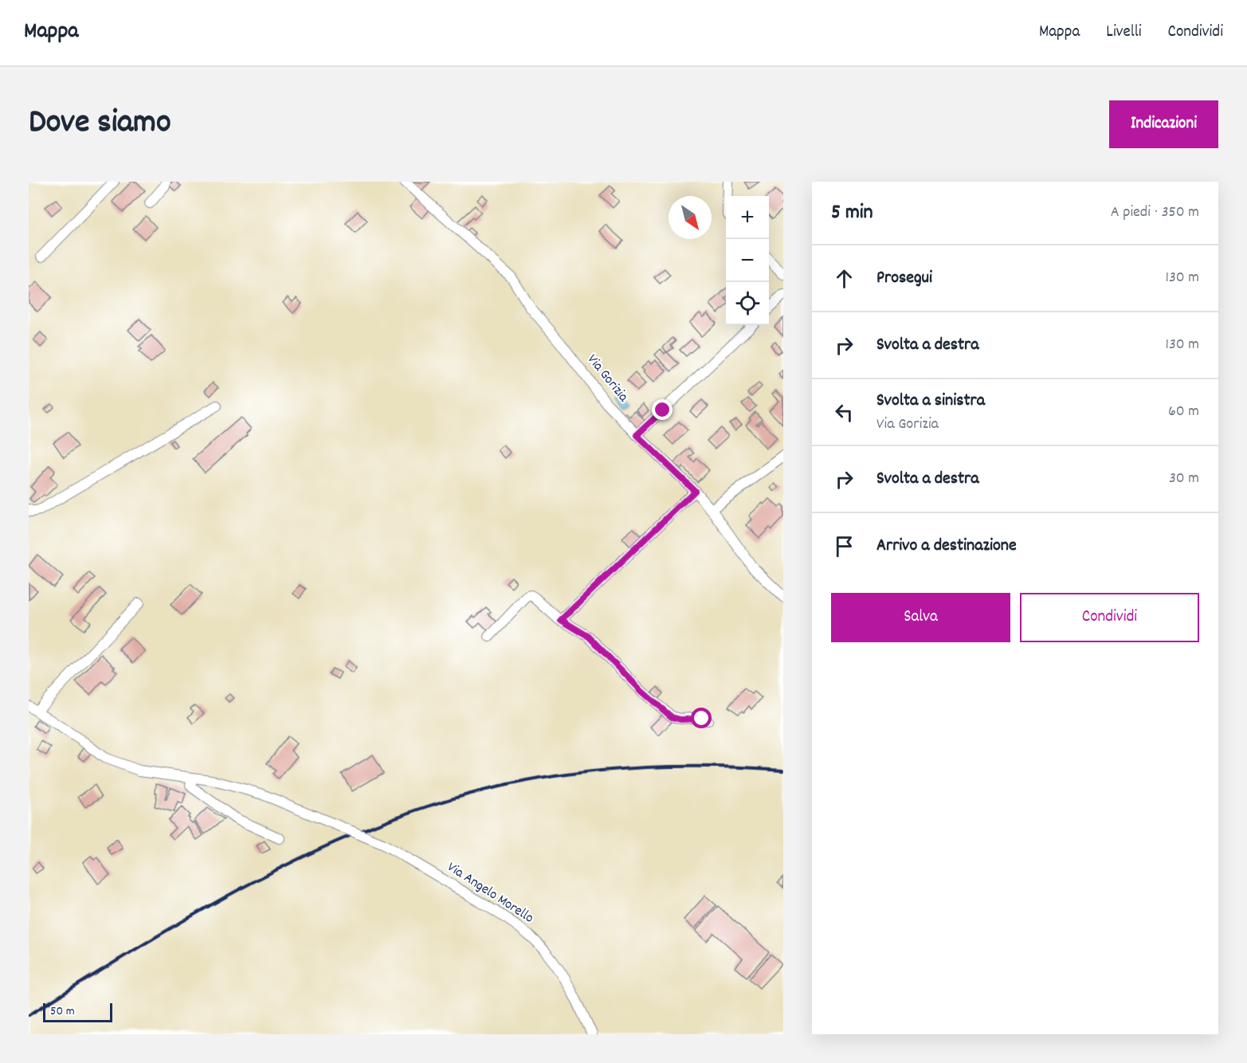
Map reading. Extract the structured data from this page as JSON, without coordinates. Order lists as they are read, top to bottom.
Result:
{
  "streets": {
    "street": ["Via Gorizia", "Via Angelo Morello"]
  },
  "scale_bar": "50 m",
  "north": "bottom right",
  "page": {
    "header": "Mappa",
    "nav": ["Mappa", "Livelli", "Condividi"],
    "title": "Dove siamo",
    "buttons": [
      "Indicazioni",
      ["Salva", "Condividi"]
    ],
    "heading": ["5 min", "A piedi · 350 m"],
    "map_buttons": ["+", "−"],
    "list": [
      ["Prosegui", "130 m"],
      ["Svolta a destra", "130 m"],
      ["Svolta a sinistra", "Via Gorizia", "60 m"],
      ["Svolta a destra", "30 m"],
      "Arrivo a destinazione"
    ],
    "scale": "50 m"
  }
}
